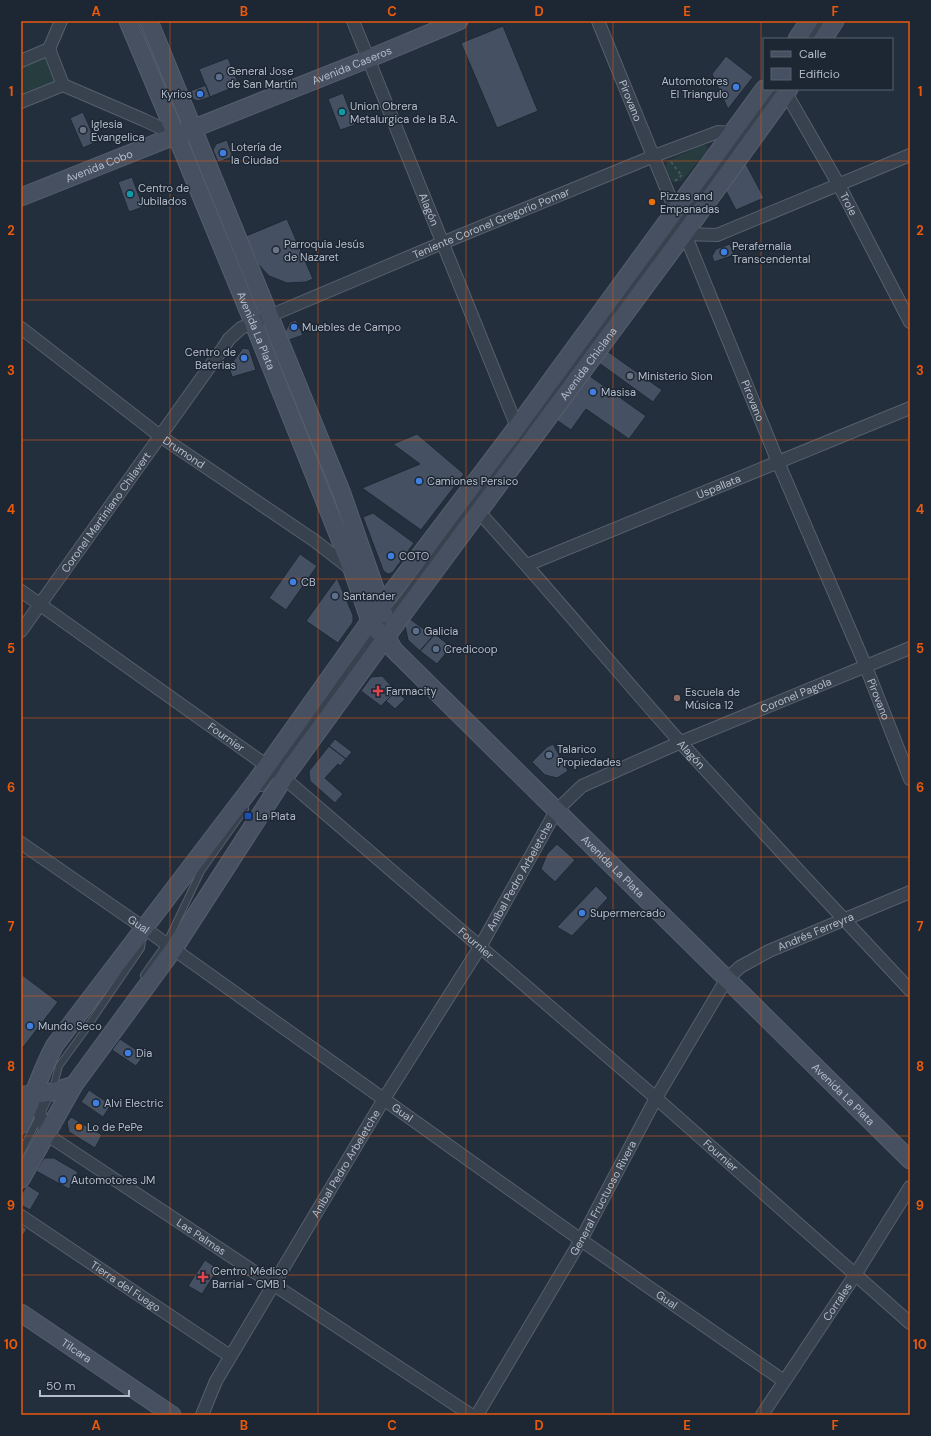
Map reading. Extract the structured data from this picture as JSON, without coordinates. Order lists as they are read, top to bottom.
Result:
{
  "streets": {
    "main road": [
      "Avenida Caseros",
      "Avenida Cobo",
      "Avenida La Plata",
      "Avenida Chiclana",
      "Tilcara"
    ],
    "street": [
      "Pirovano",
      "Trole",
      "Alagón",
      "Teniente Coronel Gregorio Pomar",
      "Drumond",
      "Uspallata",
      "Coronel Martiniano Chilavert",
      "Coronel Pagola",
      "Fournier",
      "Aníbal Pedro Arbeletche",
      "Gual",
      "Andrés Ferreyra",
      "General Fructuoso Rivera",
      "Las Palmas",
      "Tierra del Fuego",
      "Corrales"
    ]
  },
  "crossings": [
    ["Avenida Caseros", "Avenida Cobo"],
    ["Avenida Caseros", "Alagón"],
    ["Avenida Caseros", "Avenida La Plata"],
    ["Pirovano", "Teniente Coronel Gregorio Pomar"],
    ["Pirovano", "Avenida Chiclana"],
    ["Pirovano", "Uspallata"],
    ["Pirovano", "Coronel Pagola"],
    ["Avenida Cobo", "Avenida La Plata"],
    ["Trole", "Avenida Chiclana"],
    ["Alagón", "Teniente Coronel Gregorio Pomar"],
    ["Alagón", "Avenida Chiclana"],
    ["Alagón", "Uspallata"],
    ["Alagón", "Coronel Pagola"],
    ["Alagón", "Andrés Ferreyra"],
    ["Teniente Coronel Gregorio Pomar", "Avenida La Plata"],
    ["Teniente Coronel Gregorio Pomar", "Avenida Chiclana"],
    ["Teniente Coronel Gregorio Pomar", "Coronel Martiniano Chilavert"],
    ["Avenida La Plata", "Avenida Chiclana"],
    ["Avenida La Plata", "Drumond"],
    ["Avenida La Plata", "Coronel Martiniano Chilavert"],
    ["Avenida La Plata", "Coronel Pagola"],
    ["Avenida La Plata", "Aníbal Pedro Arbeletche"],
    ["Avenida La Plata", "Andrés Ferreyra"],
    ["Avenida La Plata", "General Fructuoso Rivera"],
    ["Drumond", "Coronel Martiniano Chilavert"],
    ["Coronel Martiniano Chilavert", "Fournier"],
    ["Coronel Pagola", "Aníbal Pedro Arbeletche"],
    ["Fournier", "Aníbal Pedro Arbeletche"],
    ["Fournier", "General Fructuoso Rivera"],
    ["Fournier", "Corrales"],
    ["Aníbal Pedro Arbeletche", "Gual"],
    ["Aníbal Pedro Arbeletche", "Las Palmas"],
    ["Aníbal Pedro Arbeletche", "Tierra del Fuego"],
    ["Gual", "General Fructuoso Rivera"],
    ["Gual", "Corrales"],
    ["Andrés Ferreyra", "General Fructuoso Rivera"]
  ],
  "places": {
    "other": [
      "General Jose de San Martín",
      "Automotores El Triangulo",
      "Kyrios",
      "Union Obrera Metalurgica de la B.A.",
      "Iglesia Evangelica",
      "Lotería de la Ciudad",
      "Centro de Jubilados",
      "Pizzas and Empanadas",
      "Parroquia Jesús de Nazaret",
      "Perafernalia Transcendental",
      "Muebles de Campo",
      "Centro de Baterias",
      "Ministerio Sion",
      "Masisa",
      "Camiones Persico",
      "COTO",
      "CB",
      "Santander",
      "Galicia",
      "Credicoop",
      "Escuela de Música 12",
      "Talarico Propiedades",
      "Supermercado",
      "Mundo Seco",
      "Dia",
      "Alvi Electric",
      "Lo de PePe",
      "Automotores JM"
    ],
    "health": ["Farmacity", "Centro Médico Barrial - CMB 1"],
    "transit": ["La Plata"]
  },
  "legend": ["Calle", "Edificio"],
  "scale_bar": "50 m",
  "grid": {
    "columns": [
      "A",
      "B",
      "C",
      "D",
      "E",
      "F"
    ],
    "rows": [
      "1",
      "2",
      "3",
      "4",
      "5",
      "6",
      "7",
      "8",
      "9",
      "10"
    ]
  }
}
